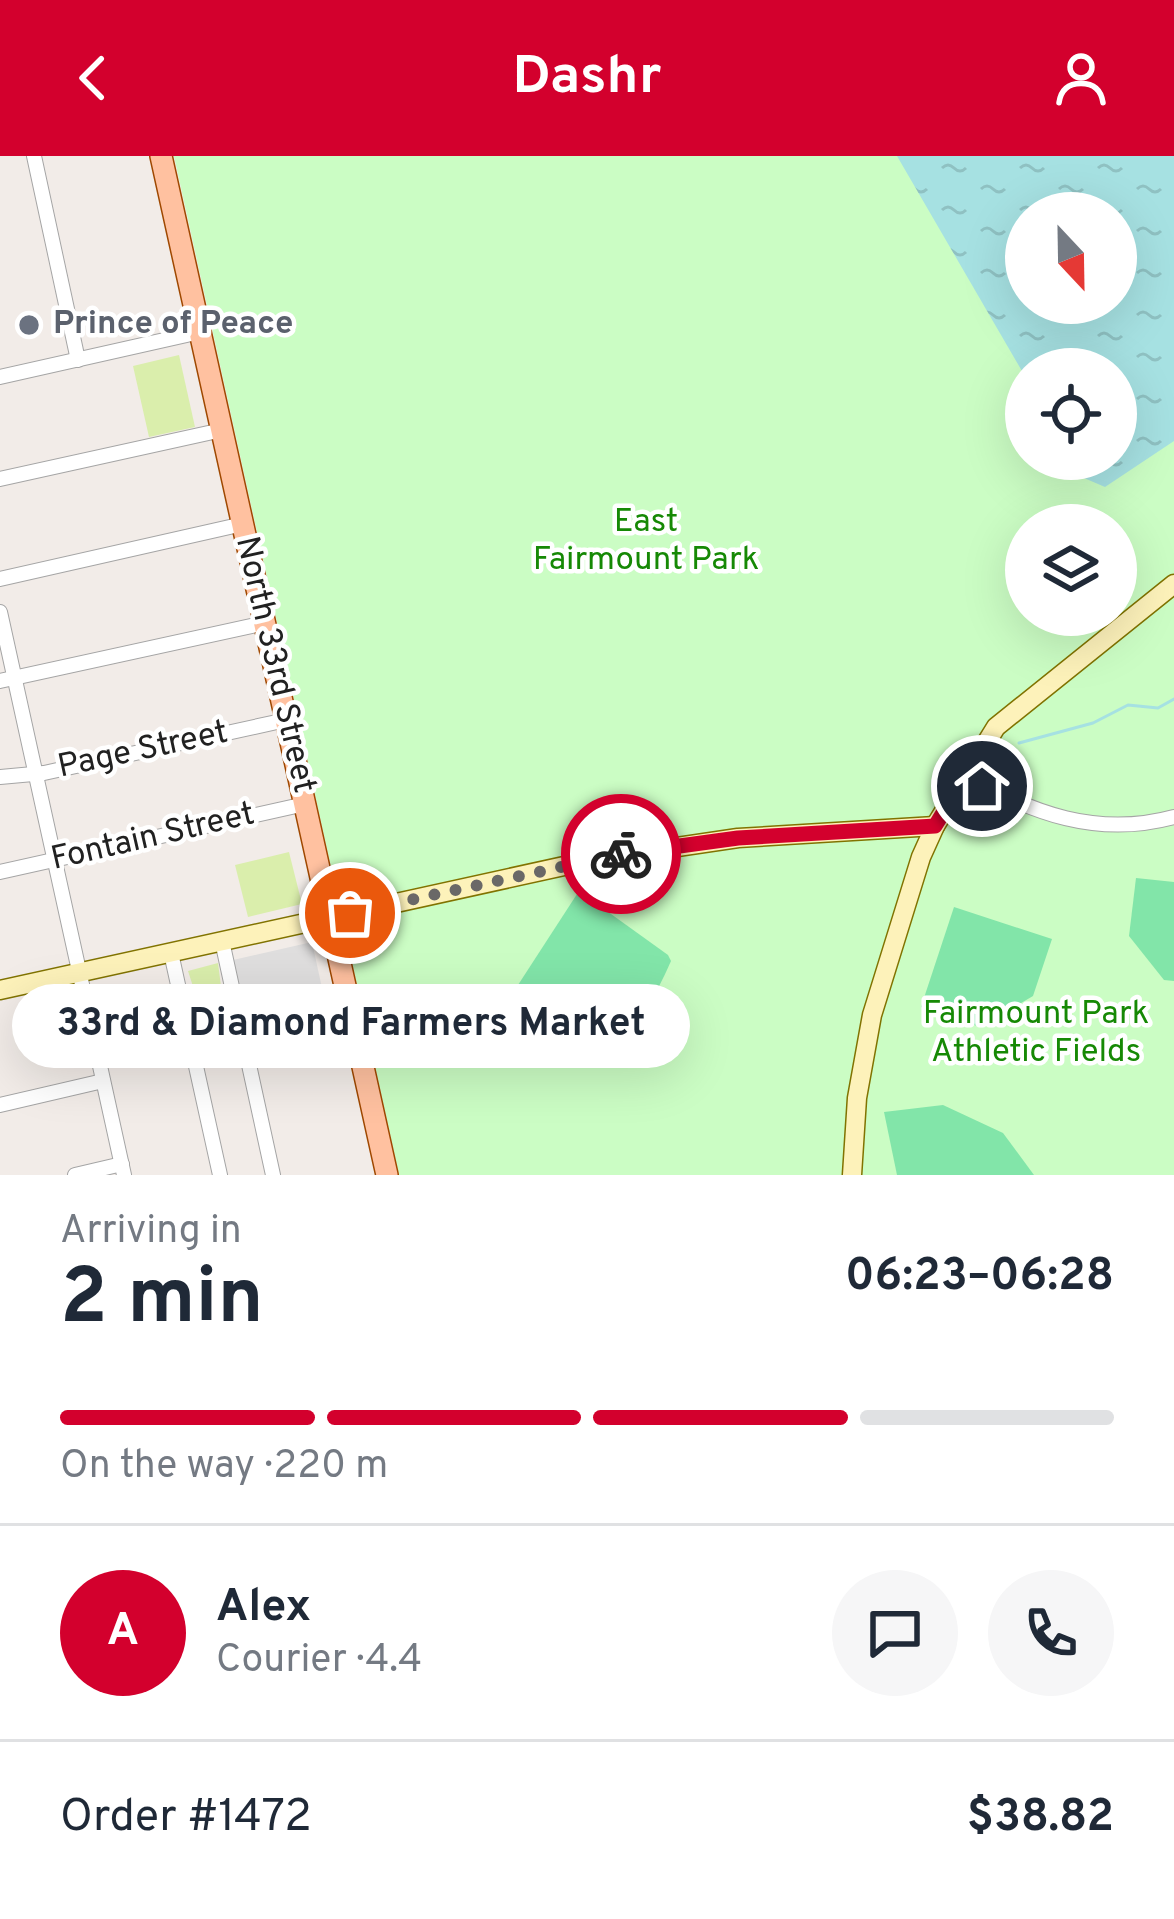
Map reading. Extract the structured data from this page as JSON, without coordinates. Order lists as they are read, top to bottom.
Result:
{
  "streets": {
    "main road": ["North 33rd Street"],
    "street": ["Page Street", "Fontain Street"]
  },
  "crossings": [
    ["North 33rd Street", "Page Street"],
    ["North 33rd Street", "Fontain Street"]
  ],
  "parks": ["East Fairmount Park", "Fairmount Park Athletic Fields"],
  "places": ["Prince of Peace", "33rd & Diamond Farmers Market"],
  "north": "bottom",
  "page": {
    "header": "Dashr",
    "bubble": "33rd & Diamond Farmers Market",
    "heading": ["2 min", "Arriving in", "06:23–06:28"],
    "panel": [
      "Alex",
      "Courier · 4.4",
      "Order #1472",
      "$38.82"
    ],
    "bar": "On the way · 220 m",
    "round": "A"
  }
}
